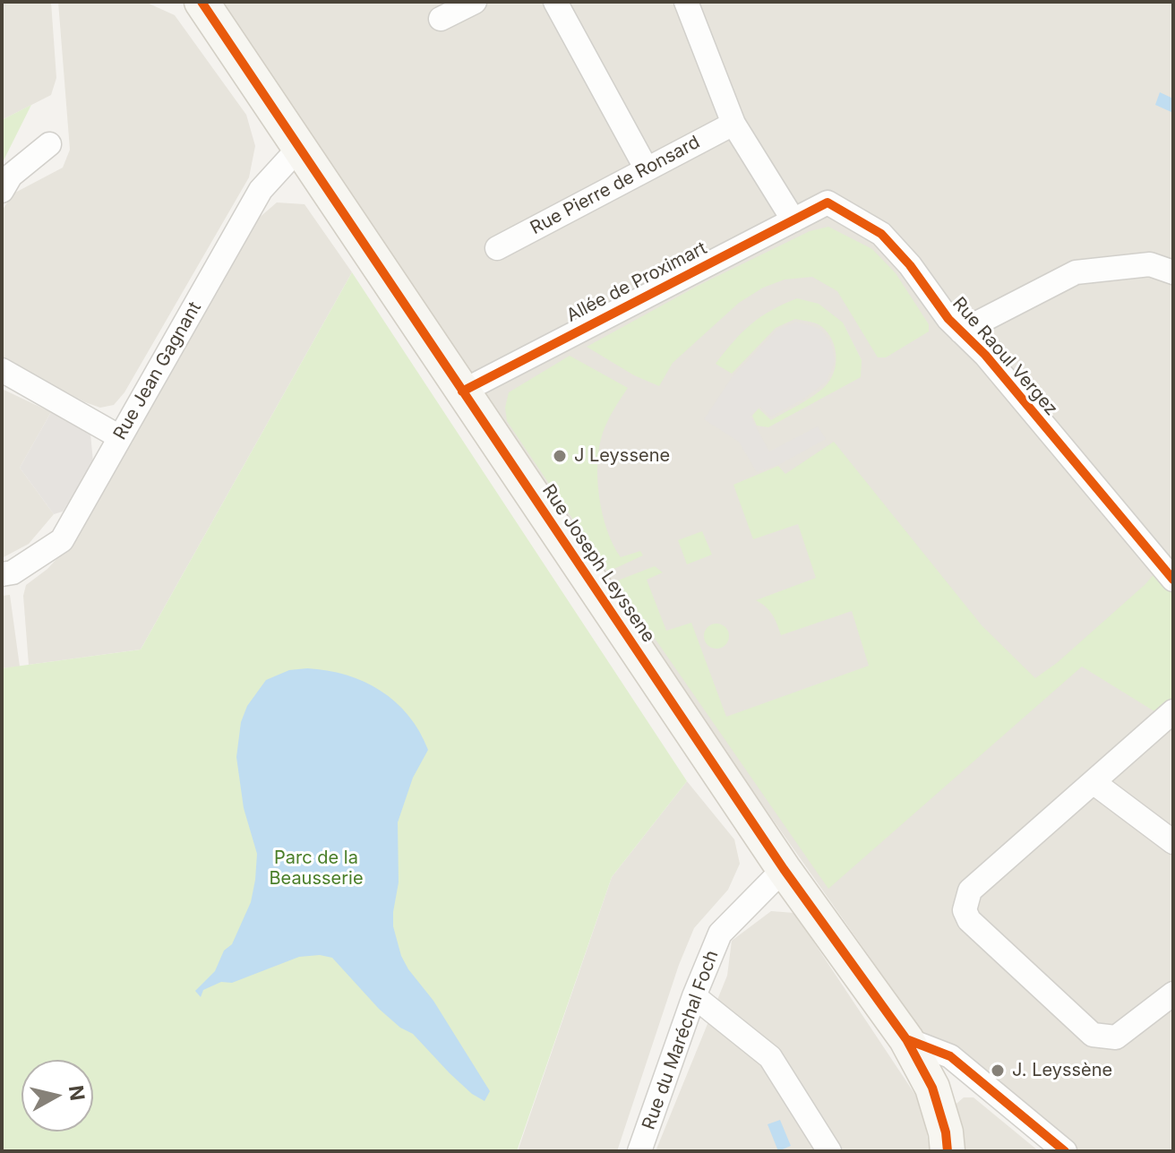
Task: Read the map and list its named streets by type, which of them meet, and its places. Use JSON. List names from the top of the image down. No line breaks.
{"streets":{"street":["Rue Pierre de Ronsard","Allée de Proximart","Rue Raoul Vergez","Rue Jean Gagnant","Rue Joseph Leyssene","Rue du Maréchal Foch"]},"crossings":[["Allée de Proximart","Rue Raoul Vergez"],["Allée de Proximart","Rue Joseph Leyssene"],["Rue Jean Gagnant","Rue Joseph Leyssene"],["Rue Joseph Leyssene","Rue du Maréchal Foch"]],"parks":["Parc de la Beausserie"],"places":["J Leyssene","J. Leyssène"],"north":"right"}
